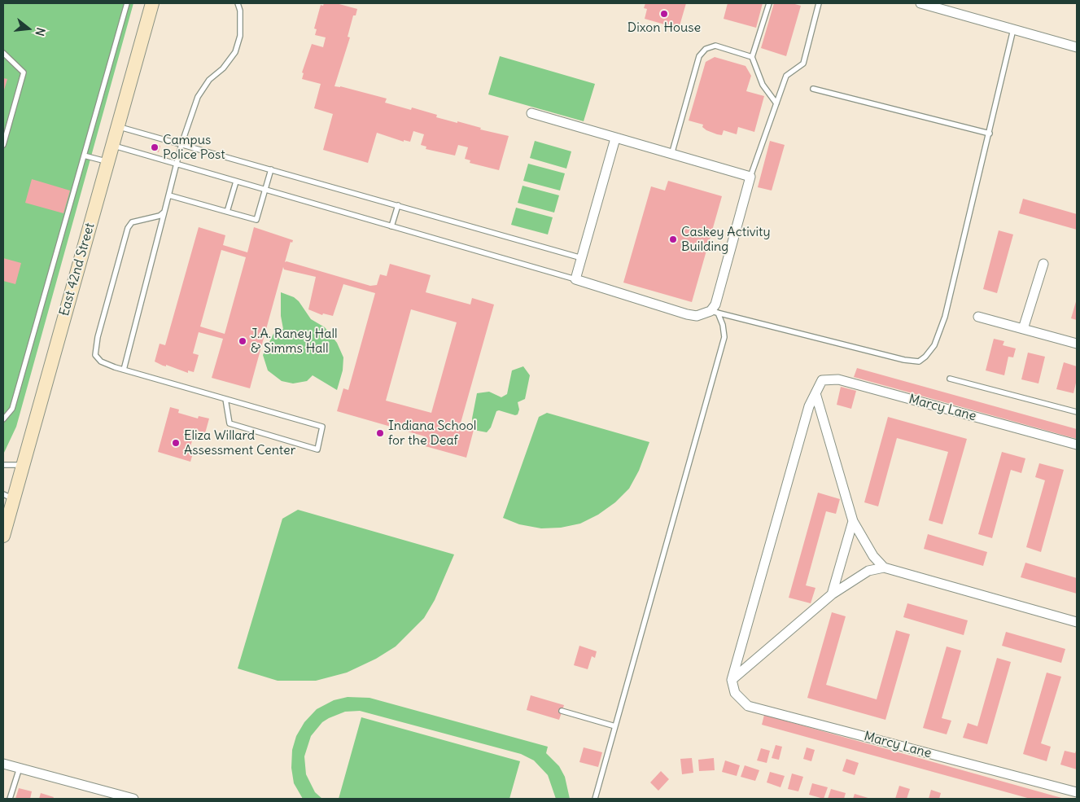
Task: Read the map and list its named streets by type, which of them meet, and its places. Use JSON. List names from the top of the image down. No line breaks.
{"streets":{"street":["East 42nd Street","Marcy Lane"]},"places":["Dixon House","Campus Police Post","Caskey Activity Building","J.A. Raney Hall & Simms Hall","Indiana School for the Deaf","Eliza Willard Assessment Center"],"north":"right"}
